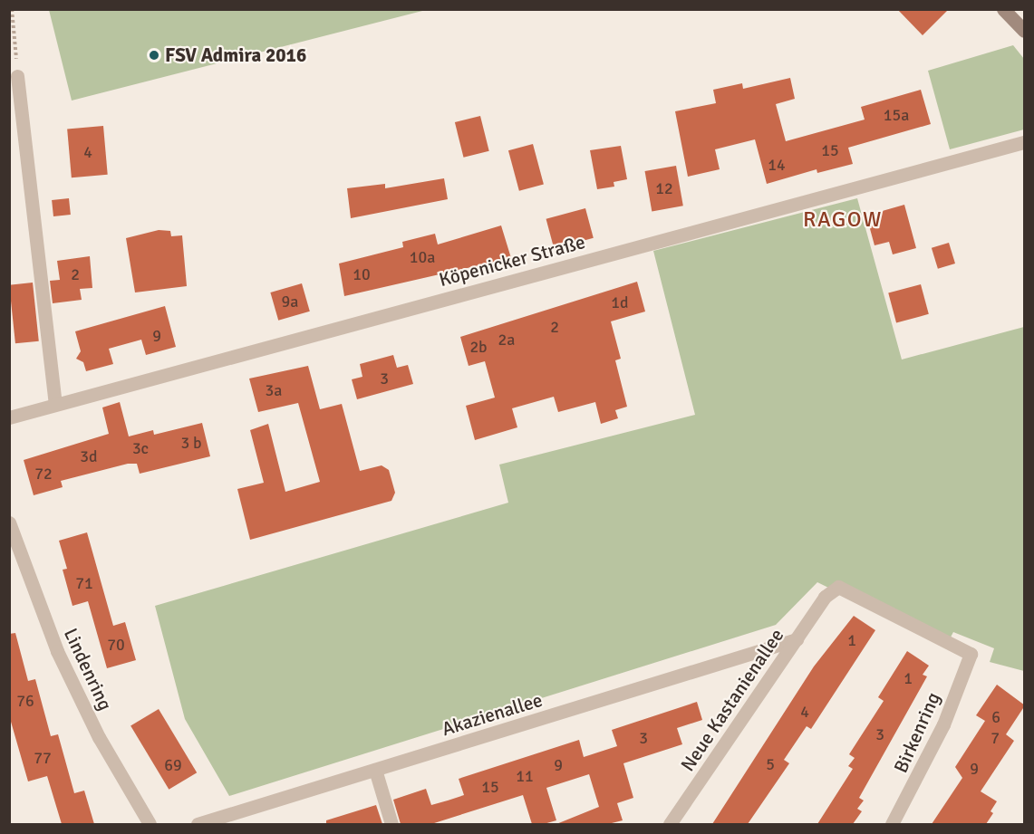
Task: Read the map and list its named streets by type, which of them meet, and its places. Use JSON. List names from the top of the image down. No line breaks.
{"streets":{"street":["Köpenicker Straße","Lindenring","Neue Kastanienallee","Akazienallee","Birkenring"]},"crossings":[["Neue Kastanienallee","Akazienallee"],["Neue Kastanienallee","Birkenring"]],"districts":["RAGOW"],"places":["FSV Admira 2016"],"house_numbers":["15a","15","4","14","12","10a","2","10","9a","1d","2","9","2a","2b","3","3a","3 b","3c","3d","72","71","1","70","1","76","4","6","3","3","7","77","5","69","9","9","11","15"]}
